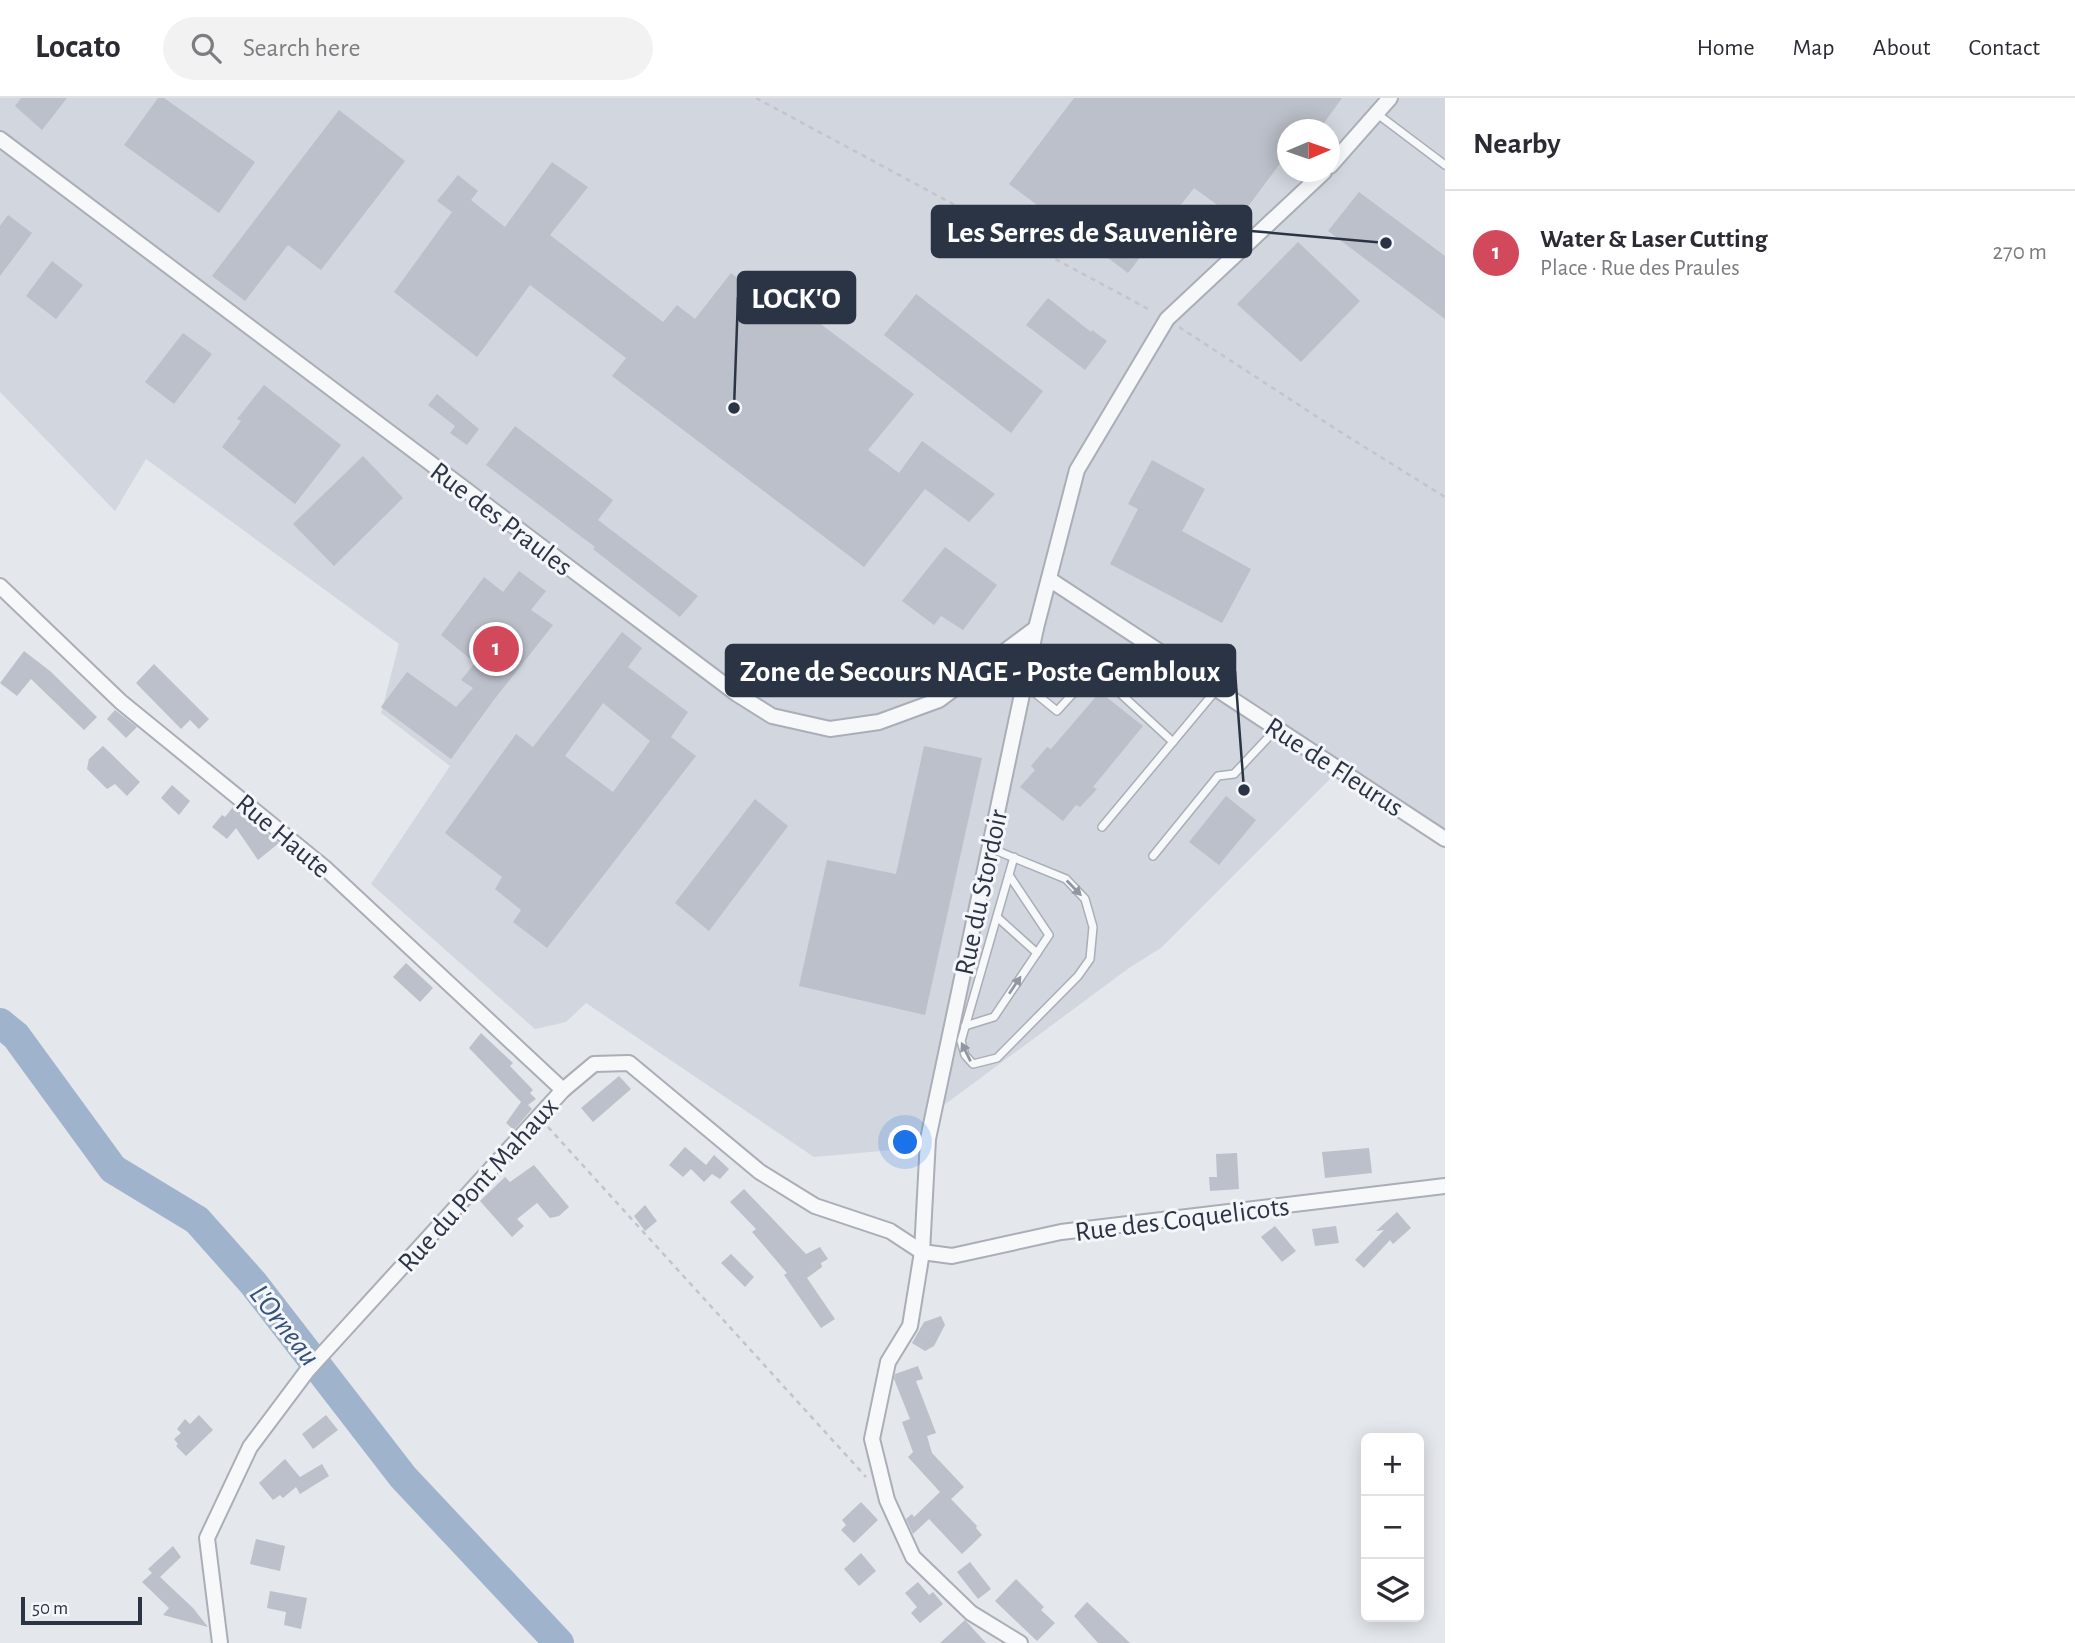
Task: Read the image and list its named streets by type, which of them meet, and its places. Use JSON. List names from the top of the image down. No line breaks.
{"streets":{"street":["Rue des Praules","Rue de Fleurus","Rue Haute","Rue du Stordoir","Rue du Pont Mahaux","Rue des Coquelicots"]},"crossings":[["Rue des Praules","Rue du Stordoir"],["Rue de Fleurus","Rue du Stordoir"],["Rue Haute","Rue du Pont Mahaux"],["Rue du Stordoir","Rue du Pont Mahaux"],["Rue du Stordoir","Rue des Coquelicots"],["Rue du Pont Mahaux","Rue des Coquelicots"]],"water":["L'Orneau"],"places":["Les Serres de Sauvenière","LOCK'O","Zone de Secours NAGE - Poste Gembloux"],"scale_bar":"50 m","north":"right","page":{"header":"Locato","search":"Search here","nav":["Home","Map","About","Contact"],"heading":"Nearby","list":[{"mark":"1","name":"Water & Laser Cutting","note":"Place · Rue des Praules","value":"270 m"}],"pins":"1","map_buttons":["+","−"],"scale":"50 m"}}
